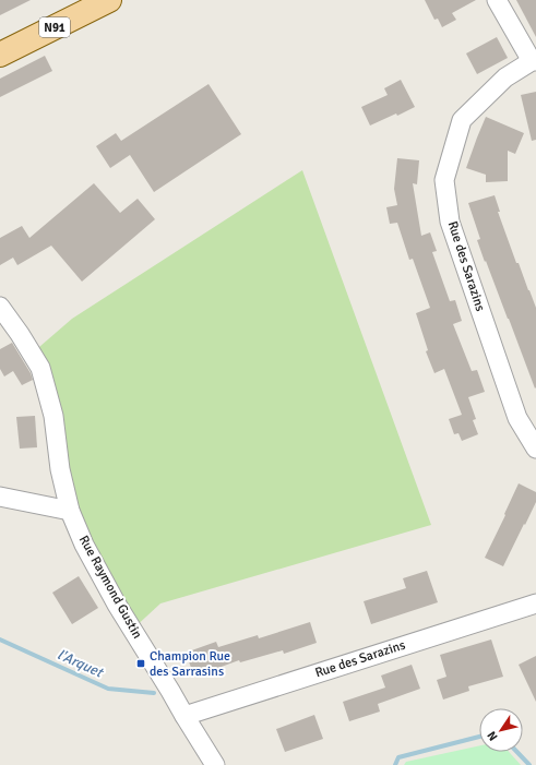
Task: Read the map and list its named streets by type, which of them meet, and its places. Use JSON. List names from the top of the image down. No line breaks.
{"streets":{"main road":["N91"],"street":["Rue des Sarazins","Rue Raymond Gustin"]},"crossings":[["Rue des Sarazins","Rue Raymond Gustin"]],"water":["l'Arquet"],"places":{"transit":["Champion Rue des Sarrasins"]},"north":"bottom left"}
